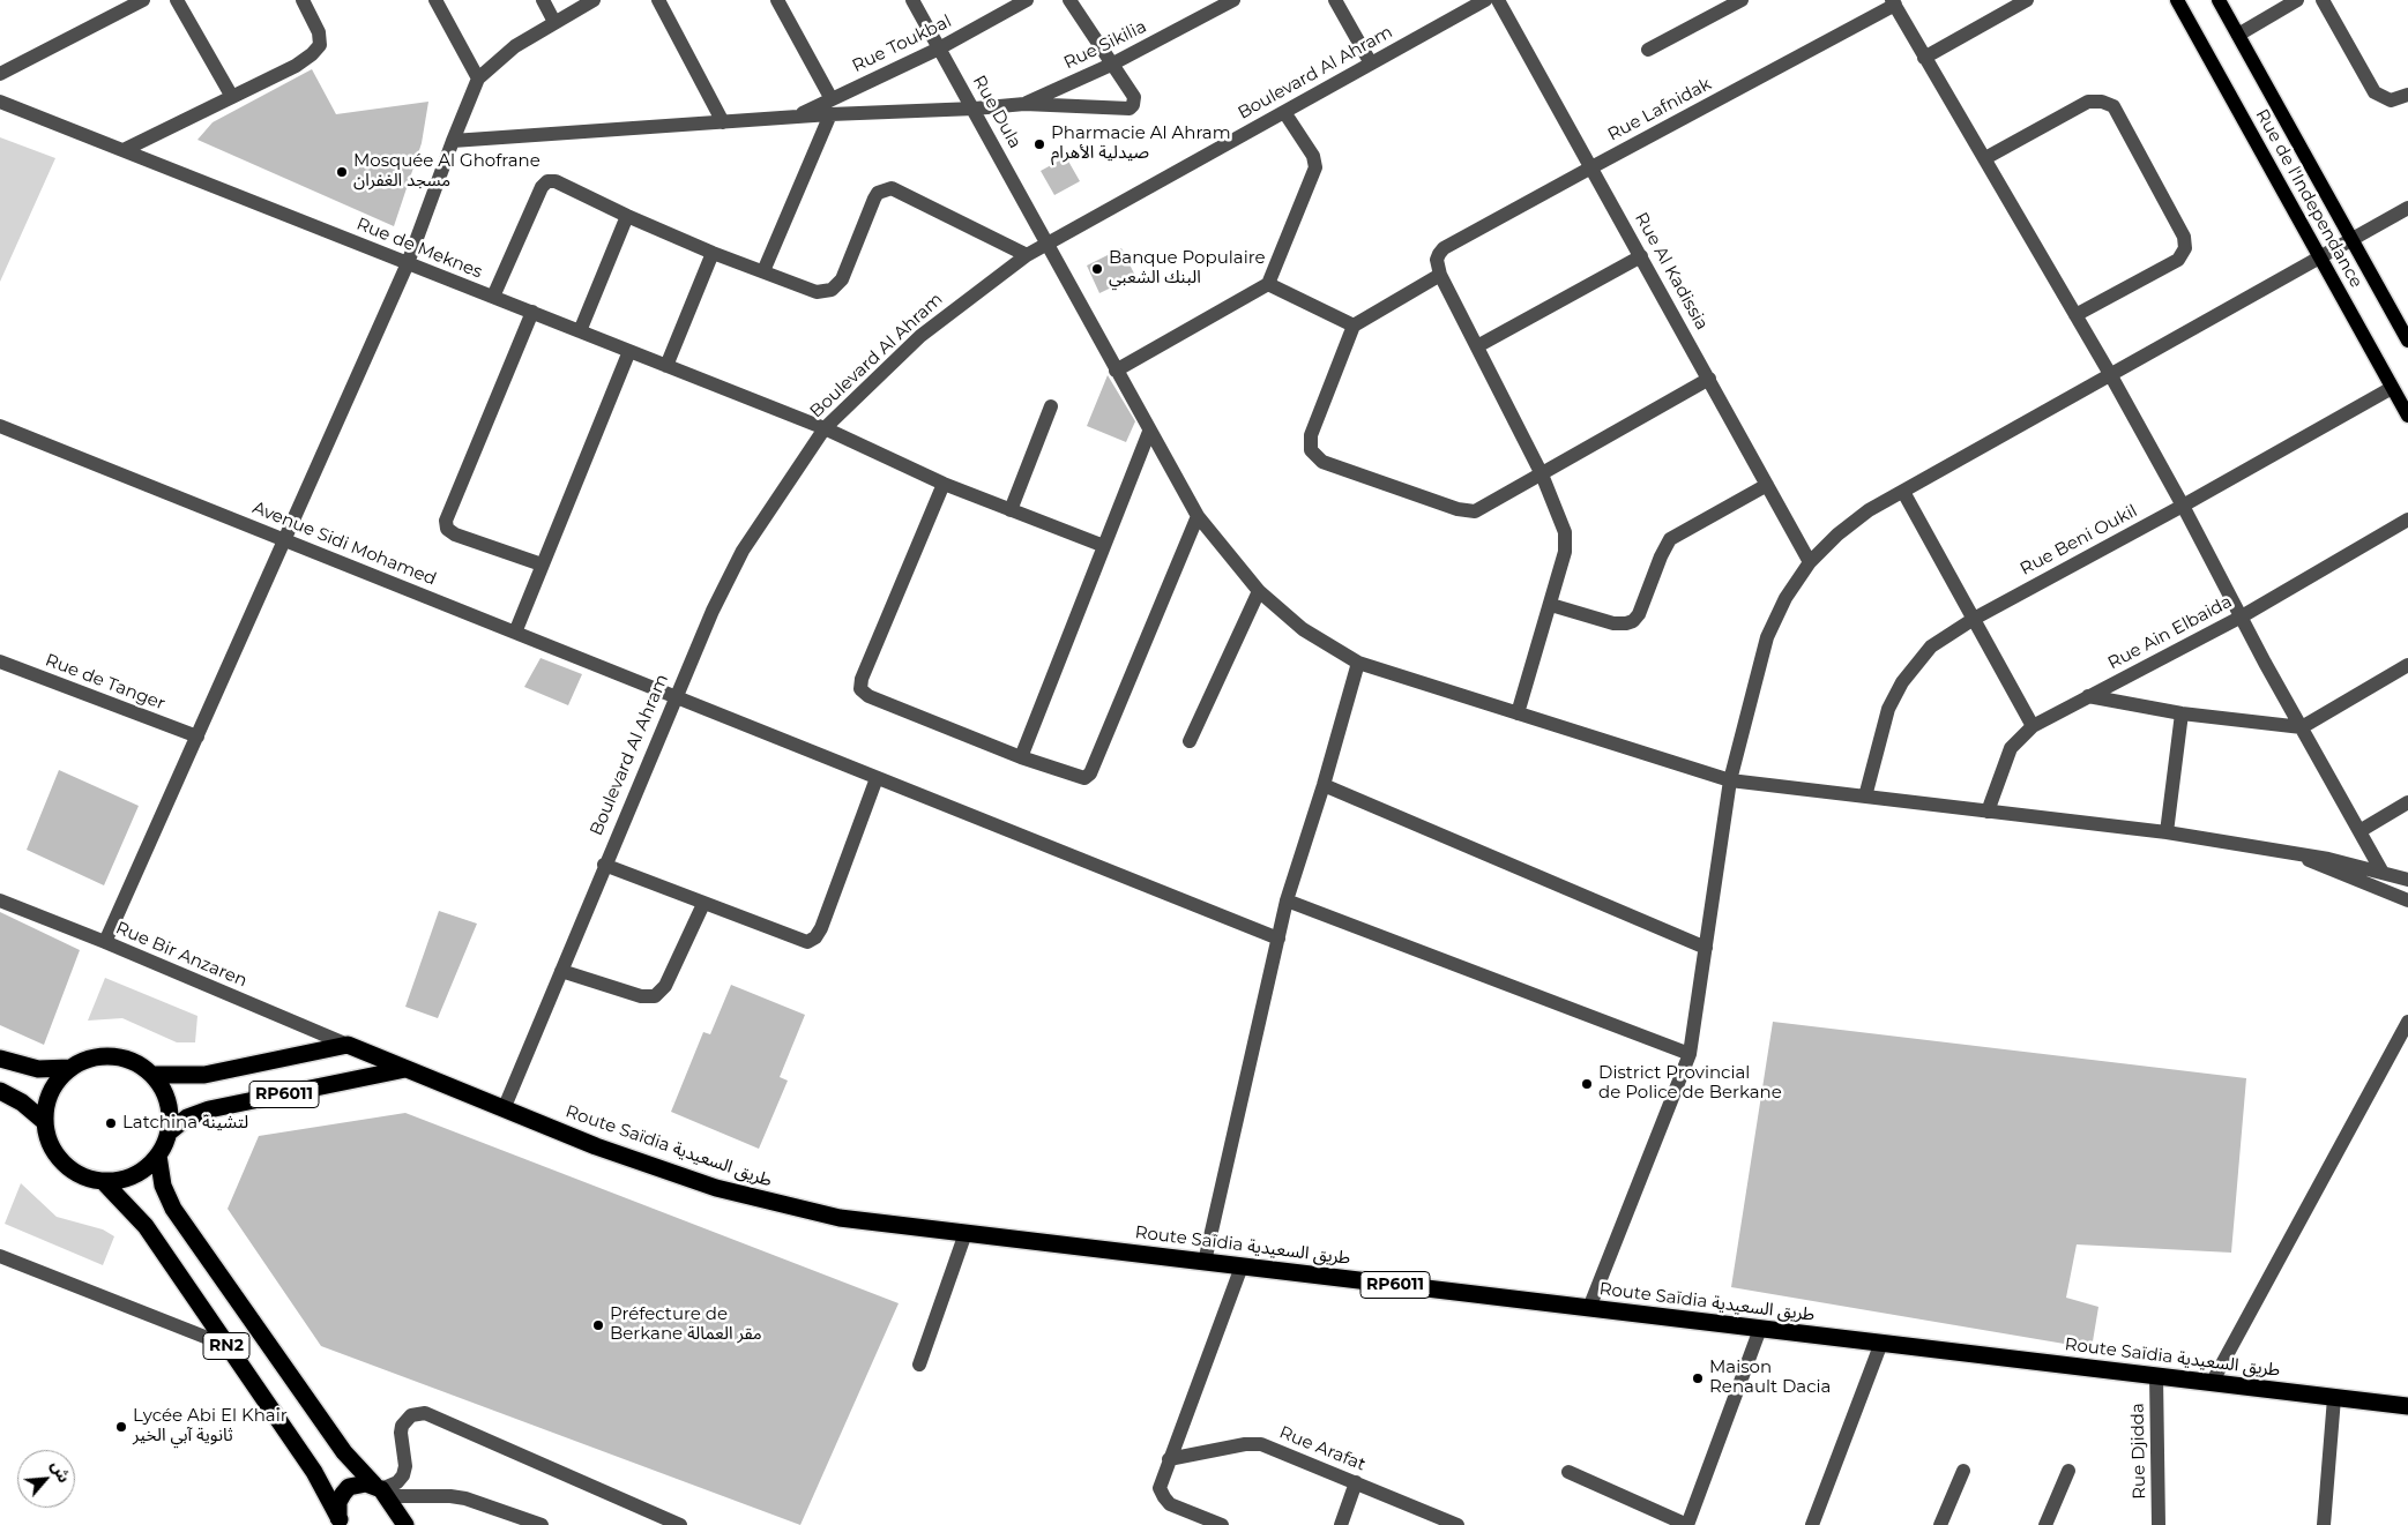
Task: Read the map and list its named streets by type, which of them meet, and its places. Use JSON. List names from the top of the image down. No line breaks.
{"streets":{"highway":["RP6011","Route Saïdia طريق السعيدية","RN2"],"main road":["Rue de l'Independance"],"street":["Rue Toukbal","Rue Sikilia","Boulevard Al Ahram","Rue Lafnidak","Rue Dula","Rue de Meknes","Rue Al Kadissia","Rue Beni Oukil","Avenue Sidi Mohamed","Rue Ain Elbaida","Rue de Tanger","Rue Bir Anzaren","Rue Arafat","Rue Djidda"]},"crossings":[["Rue Toukbal","Rue Dula"],["Boulevard Al Ahram","Rue Dula"],["Boulevard Al Ahram","Rue de Meknes"],["Boulevard Al Ahram","Avenue Sidi Mohamed"],["Boulevard Al Ahram","Route Saïdia طريق السعيدية"],["Rue Lafnidak","Rue Al Kadissia"],["Rue Dula","Rue Beni Oukil"],["Rue Dula","Rue Ain Elbaida"],["Rue de l'Independance","Rue Beni Oukil"],["Rue Bir Anzaren","RP6011"],["Rue Bir Anzaren","Route Saïdia طريق السعيدية"],["RP6011","Route Saïdia طريق السعيدية"],["RP6011","RN2"],["Route Saïdia طريق السعيدية","Rue Djidda"]],"places":["Pharmacie Al Ahram صيدلية الأهرام","Mosquée Al Ghofrane مسجد الغفران","Banque Populaire البنك الشعبي","District Provincial de Police de Berkane","Latchina لتشينة","Préfecture de Berkane مقر العمالة","Maison Renault Dacia","Lycée Abi El Khair ثانوية آبي الخير"],"north":"top right"}
